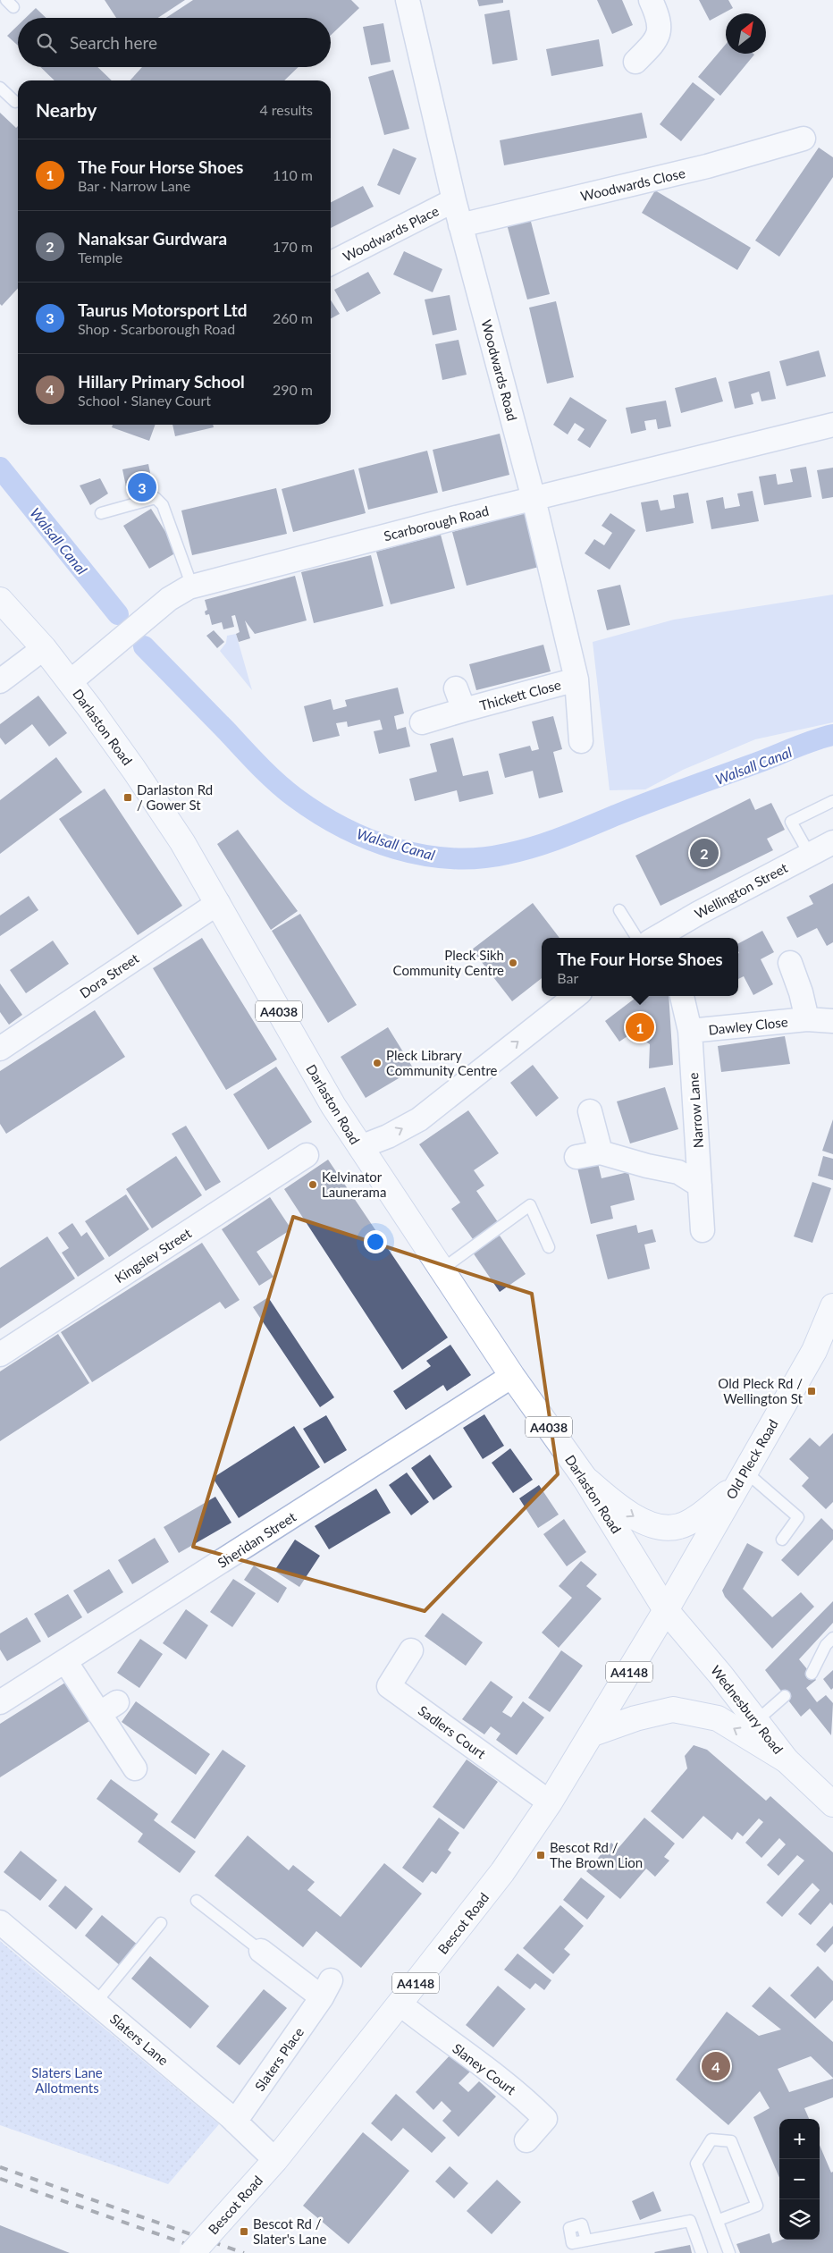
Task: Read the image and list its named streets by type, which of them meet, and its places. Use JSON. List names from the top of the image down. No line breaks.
{"streets":{"main road":["Darlaston Road","A4038","Old Pleck Road","A4148","Wednesbury Road","Bescot Road"],"street":["Woodwards Close","Woodwards Place","Woodwards Road","Scarborough Road","Thickett Close","Wellington Street","Dora Street","Dawley Close","Narrow Lane","Kingsley Street","Sheridan Street","Sadlers Court","Slaters Lane","Slaters Place","Slaney Court"]},"crossings":[["Woodwards Close","Woodwards Road"],["Woodwards Place","Woodwards Road"],["Woodwards Road","Scarborough Road"],["Woodwards Road","Thickett Close"],["Scarborough Road","Darlaston Road"],["Darlaston Road","Dora Street"],["Darlaston Road","Old Pleck Road"],["Darlaston Road","Sheridan Street"],["Darlaston Road","Wednesbury Road"],["Darlaston Road","Bescot Road"],["Dawley Close","Narrow Lane"],["Old Pleck Road","Wednesbury Road"],["Old Pleck Road","Bescot Road"],["Wednesbury Road","Bescot Road"],["Sadlers Court","Bescot Road"],["Bescot Road","Slaters Lane"],["Bescot Road","Slaney Court"],["Slaters Lane","Slaters Place"]],"water":["Walsall Canal"],"parks":["Slaters Lane Allotments"],"places":{"transit":["Darlaston Rd / Gower St","Old Pleck Rd / Wellington St","Bescot Rd / The Brown Lion","Bescot Rd / Slater's Lane"],"other":["Pleck Sikh Community Centre","Pleck Library Community Centre","Kelvinator Launerama"]},"north":"top right","page":{"search":"Search here","heading":["Nearby","4 results"],"list":[{"mark":"1","name":"The Four Horse Shoes","note":"Bar · Narrow Lane","value":"110 m"},{"mark":"2","name":"Nanaksar Gurdwara","note":"Temple","value":"170 m"},{"mark":"3","name":"Taurus Motorsport Ltd","note":"Shop · Scarborough Road","value":"260 m"},{"mark":"4","name":"Hillary Primary School","note":"School · Slaney Court","value":"290 m"}],"pins":["3","2","1","4"],"popup":["The Four Horse Shoes","Bar"],"map_buttons":["+","−"]}}
